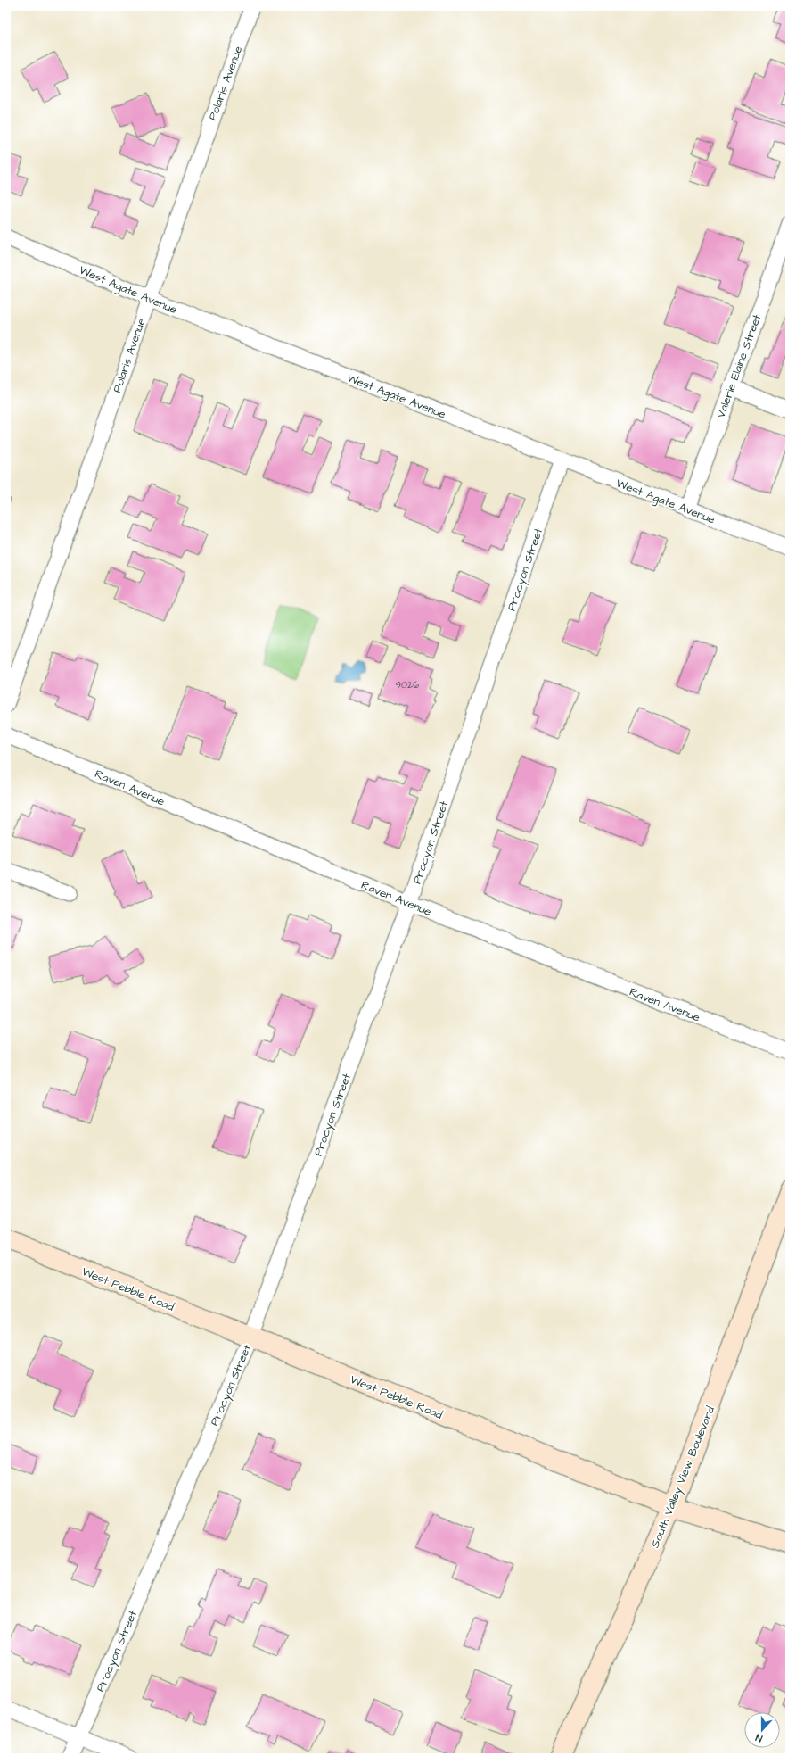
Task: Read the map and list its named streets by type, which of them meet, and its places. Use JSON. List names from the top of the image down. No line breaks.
{"streets":{"street":["Polaris Avenue","West Agate Avenue","Valerie Elaine Street","Procyon Street","Raven Avenue","West Pebble Road","South Valley View Boulevard"]},"crossings":[["Polaris Avenue","West Agate Avenue"],["West Agate Avenue","Valerie Elaine Street"],["West Agate Avenue","Procyon Street"],["Procyon Street","Raven Avenue"],["Procyon Street","West Pebble Road"],["West Pebble Road","South Valley View Boulevard"]],"house_numbers":["9026"],"north":"bottom"}
